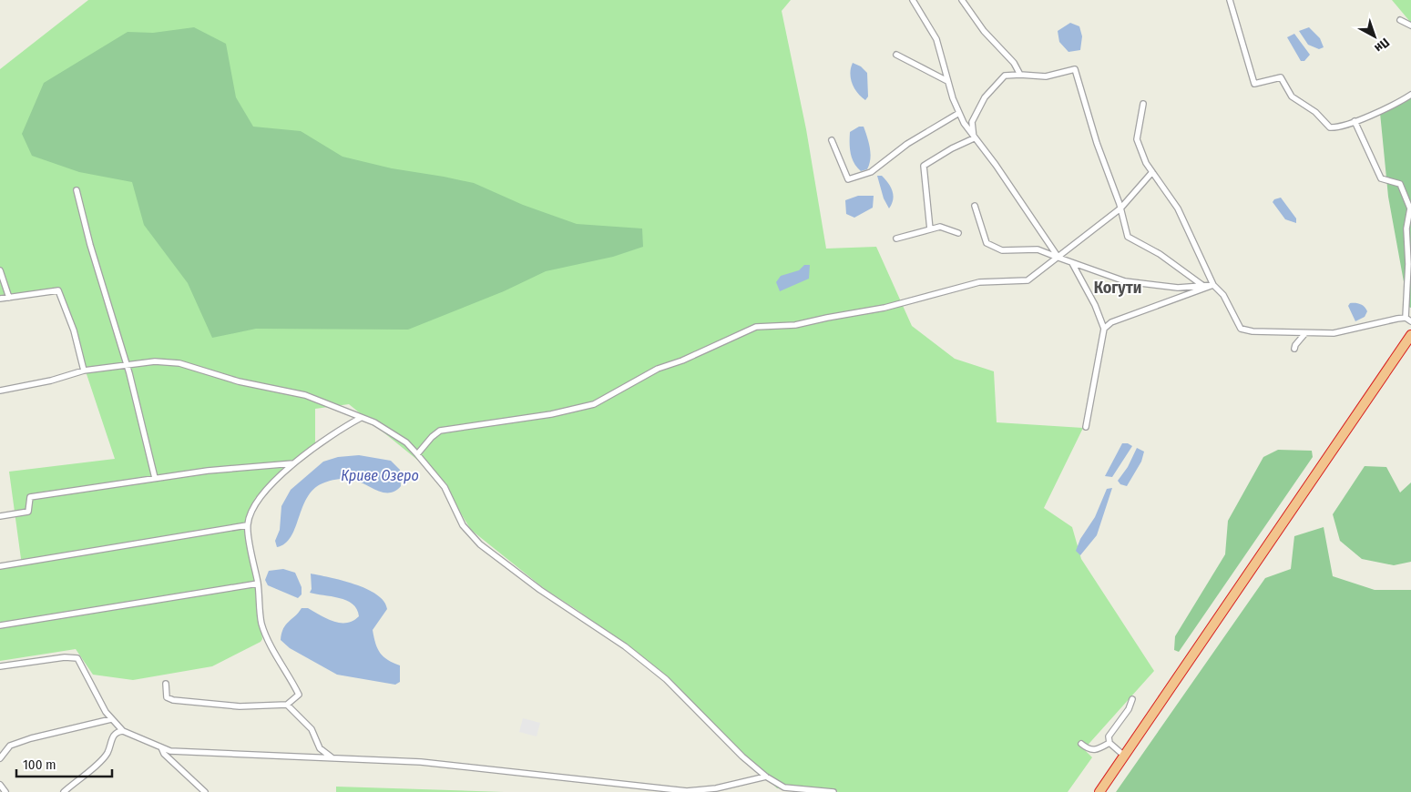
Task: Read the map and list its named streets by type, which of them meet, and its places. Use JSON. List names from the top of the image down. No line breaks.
{"districts":["Когути"],"water":["Криве Озеро"],"scale_bar":"100 m","north":"bottom right"}
